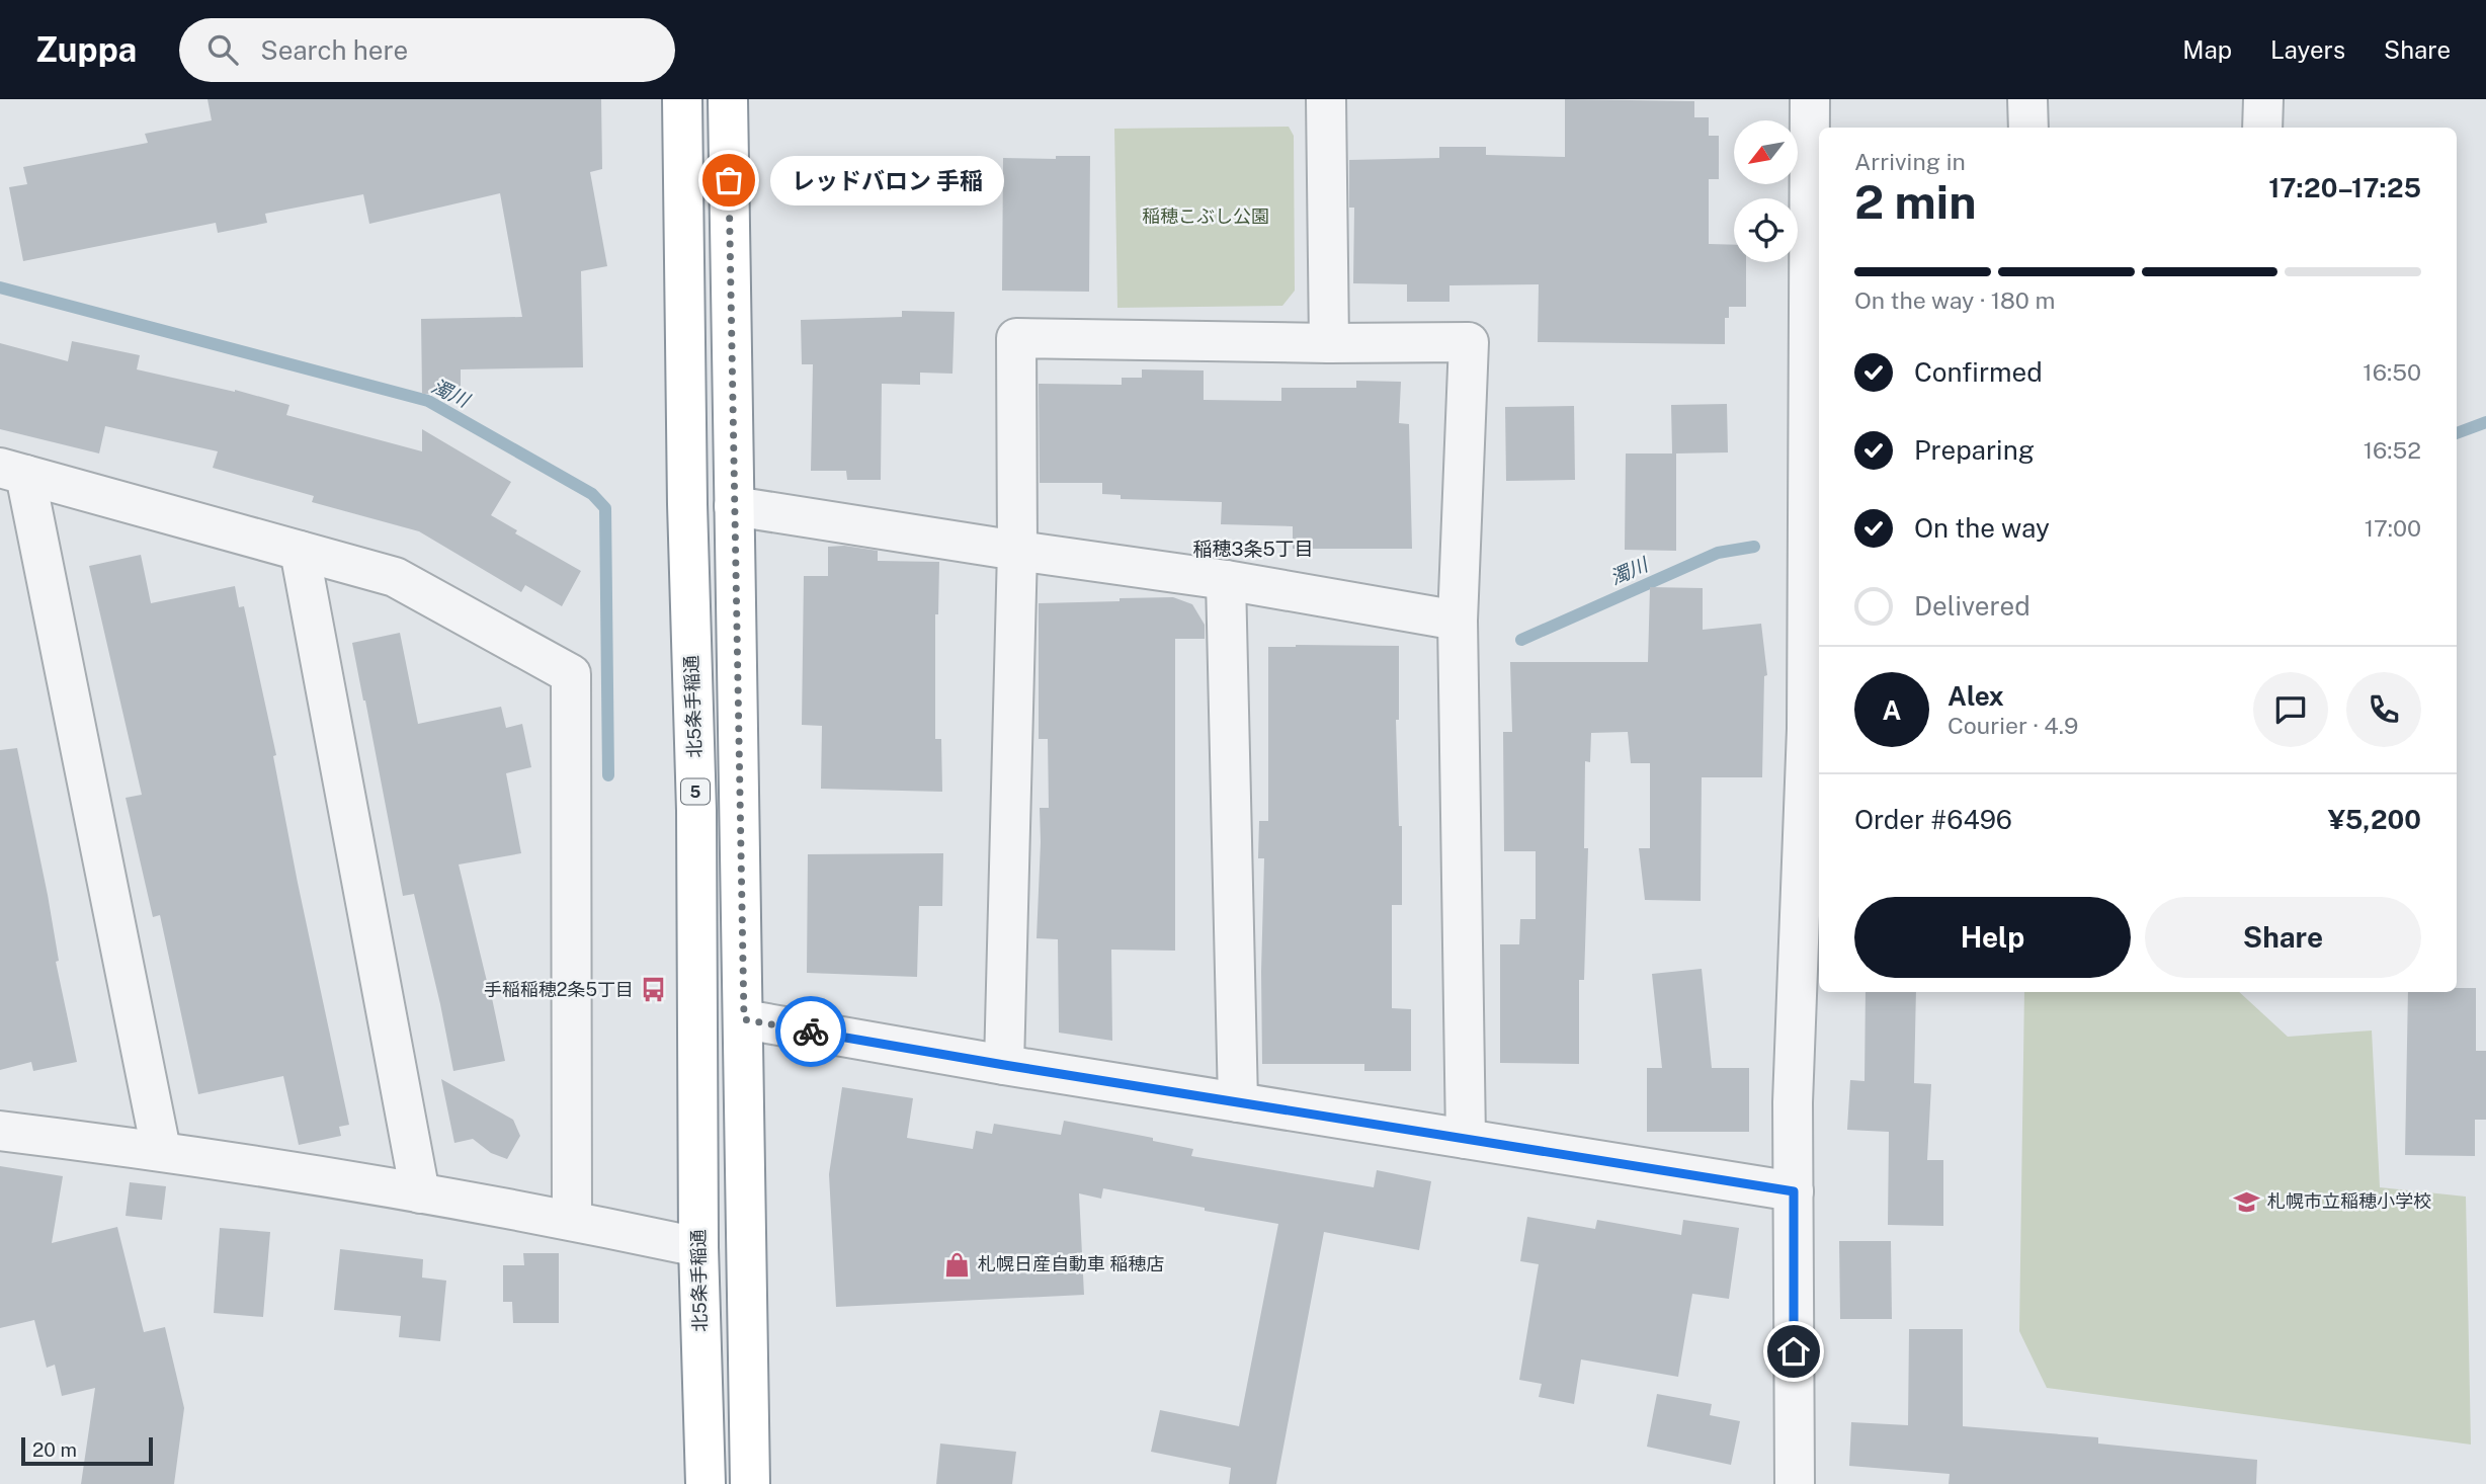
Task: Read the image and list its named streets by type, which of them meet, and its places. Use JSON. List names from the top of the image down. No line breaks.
{"streets":{"highway":["北5条手稲通","5"]},"districts":["稲穂3条5丁目"],"water":["濁川"],"parks":["稲穂こぶし公園"],"places":{"other":["レッドバロン 手稲"],"bus stop":["手稲稲穂2条5丁目"],"school or university":["札幌市立稲穂小学校"],"shop":["札幌日産自動車 稲穂店"]},"scale_bar":"20 m","north":"bottom left","page":{"header":"Zuppa","search":"Search here","nav":["Map","Layers","Share"],"heading":["2 min","Arriving in","17:20–17:25"],"panel":["Alex","Courier · 4.9","Order #6496","¥5,200"],"bubble":"レッドバロン 手稲","bar":"On the way · 180 m","list":[["Confirmed","16:50"],["Preparing","16:52"],["On the way","17:00"],"Delivered"],"round":"A","buttons":["Help","Share"],"scale":"20 m"}}
